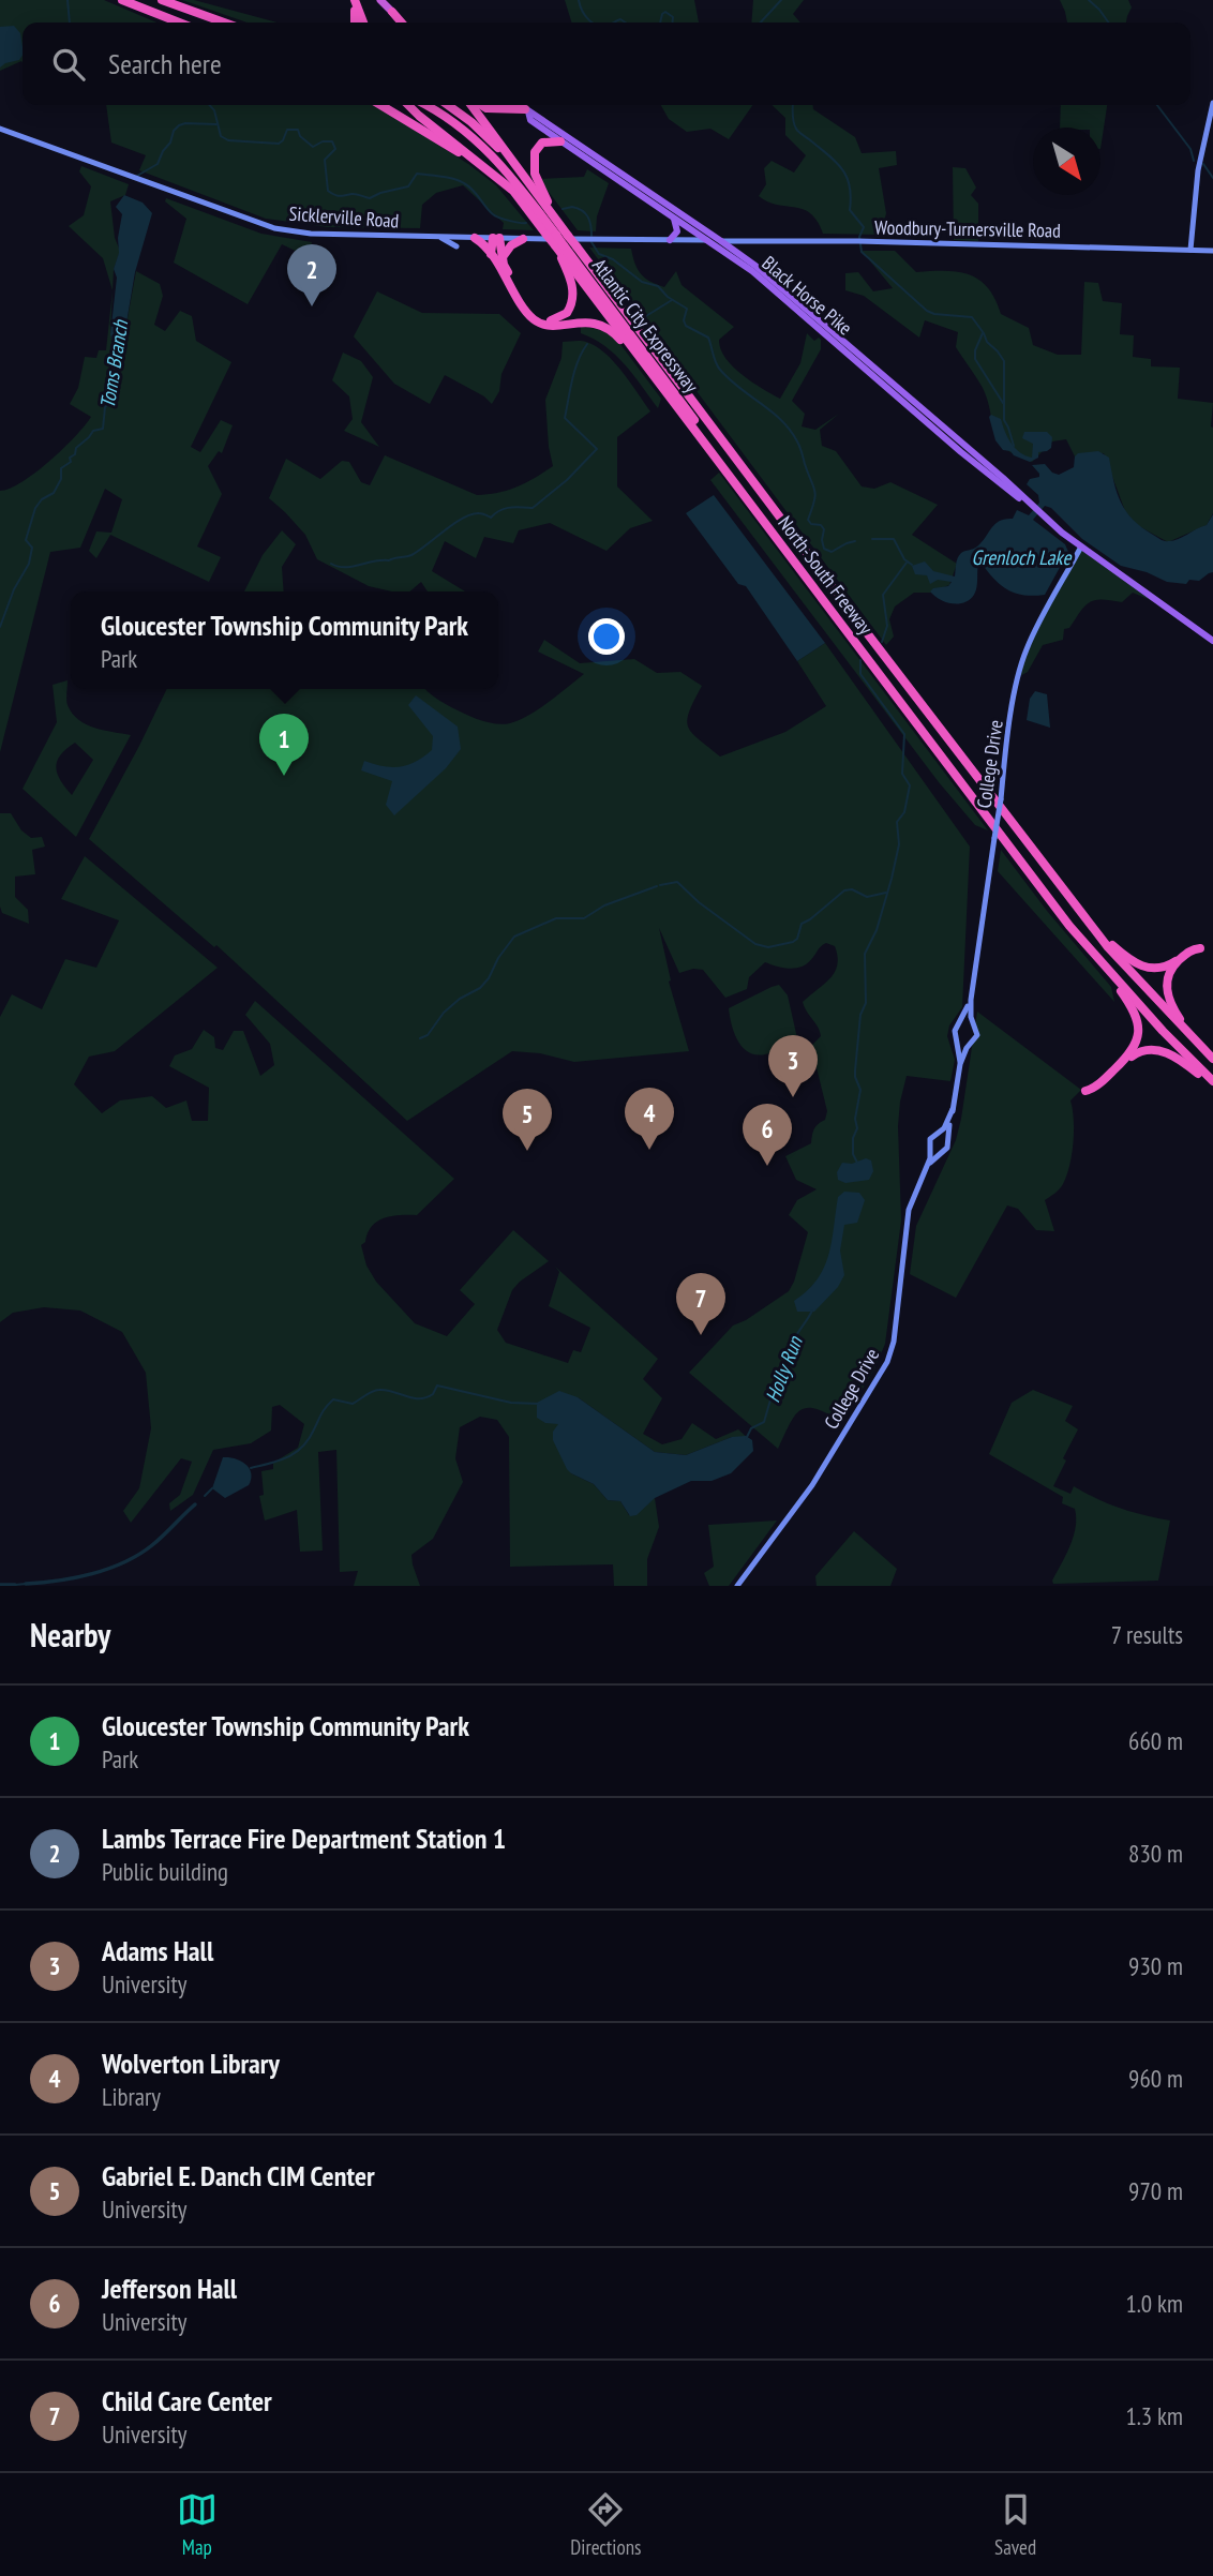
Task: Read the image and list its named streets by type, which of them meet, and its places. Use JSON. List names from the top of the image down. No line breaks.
{"streets":{"highway":["Atlantic City Expressway","North-South Freeway"],"main road":["Sicklerville Road","Woodbury-Turnersville Road","Black Horse Pike","College Drive"]},"crossings":[["Sicklerville Road","Woodbury-Turnersville Road"],["Sicklerville Road","Black Horse Pike"],["Woodbury-Turnersville Road","Black Horse Pike"],["Black Horse Pike","College Drive"],["Atlantic City Expressway","North-South Freeway"]],"water":["Toms Branch","Grenloch Lake","Holly Run"],"north":"bottom right","page":{"search":"Search here","pins":["2","1","3","4","5","6","7"],"popup":["Gloucester Township Community Park","Park"],"heading":["Nearby","7 results"],"list":[{"mark":"1","name":"Gloucester Township Community Park","note":"Park","value":"660 m"},{"mark":"2","name":"Lambs Terrace Fire Department Station 1","note":"Public building","value":"830 m"},{"mark":"3","name":"Adams Hall","note":"University","value":"930 m"},{"mark":"4","name":"Wolverton Library","note":"Library","value":"960 m"},{"mark":"5","name":"Gabriel E. Danch CIM Center","note":"University","value":"970 m"},{"mark":"6","name":"Jefferson Hall","note":"University","value":"1.0 km"},{"mark":"7","name":"Child Care Center","note":"University","value":"1.3 km"}],"nav":["Map","Directions","Saved"]}}
